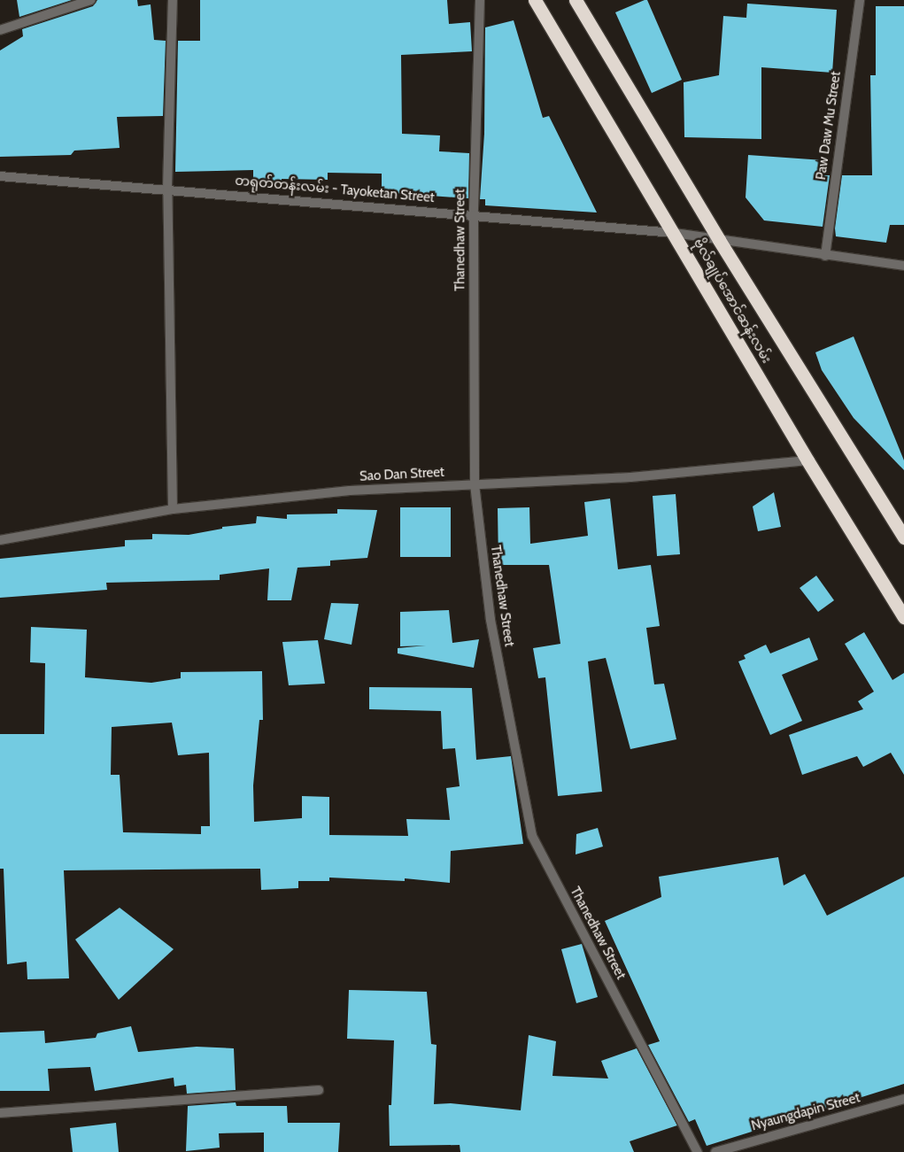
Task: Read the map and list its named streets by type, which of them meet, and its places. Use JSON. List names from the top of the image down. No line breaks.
{"streets":{"highway":["ဗိုလ်ချုပ်အောင်ဆန်းလမ်း"],"street":["Paw Daw Mu Street","တရုတ်တန်းလမ်း - Tayoketan Street","Thanedhaw Street","Sao Dan Street","Nyaungdapin Street"]},"crossings":[["Paw Daw Mu Street","တရုတ်တန်းလမ်း - Tayoketan Street"],["တရုတ်တန်းလမ်း - Tayoketan Street","Thanedhaw Street"],["တရုတ်တန်းလမ်း - Tayoketan Street","ဗိုလ်ချုပ်အောင်ဆန်းလမ်း"],["Thanedhaw Street","Sao Dan Street"],["ဗိုလ်ချုပ်အောင်ဆန်းလမ်း","Sao Dan Street"]]}
